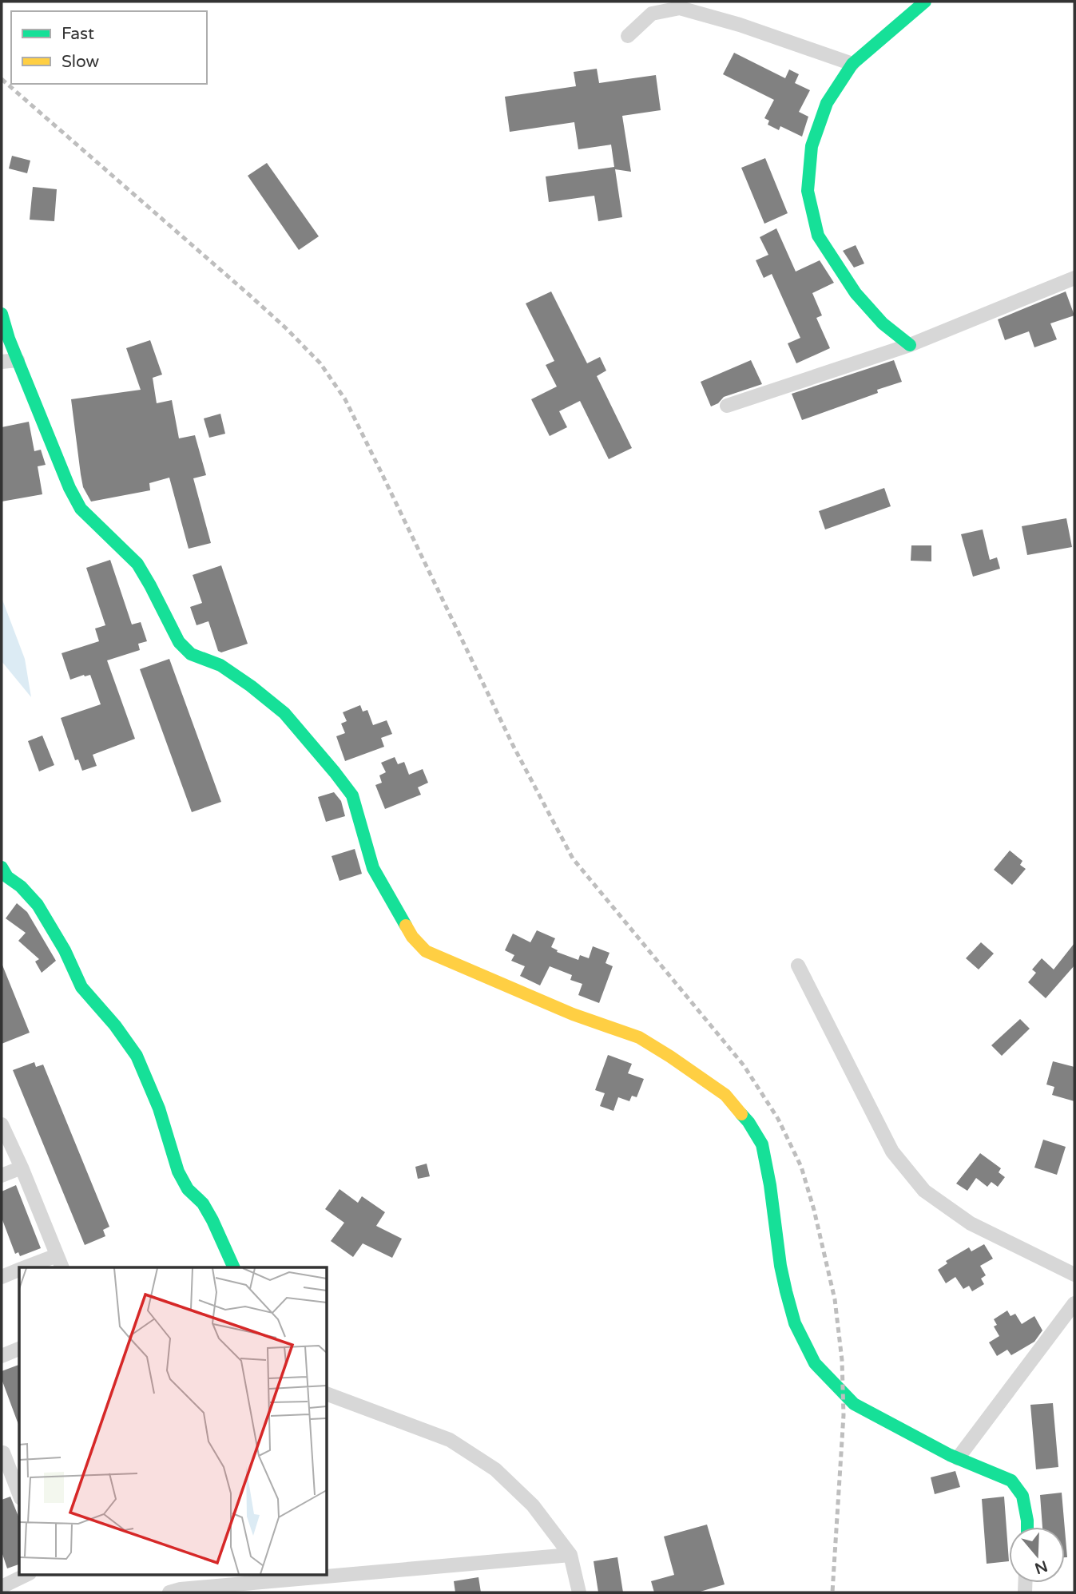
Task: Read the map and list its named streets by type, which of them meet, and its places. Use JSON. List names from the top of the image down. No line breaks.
{"legend":["Fast","Slow"],"north":"bottom"}
